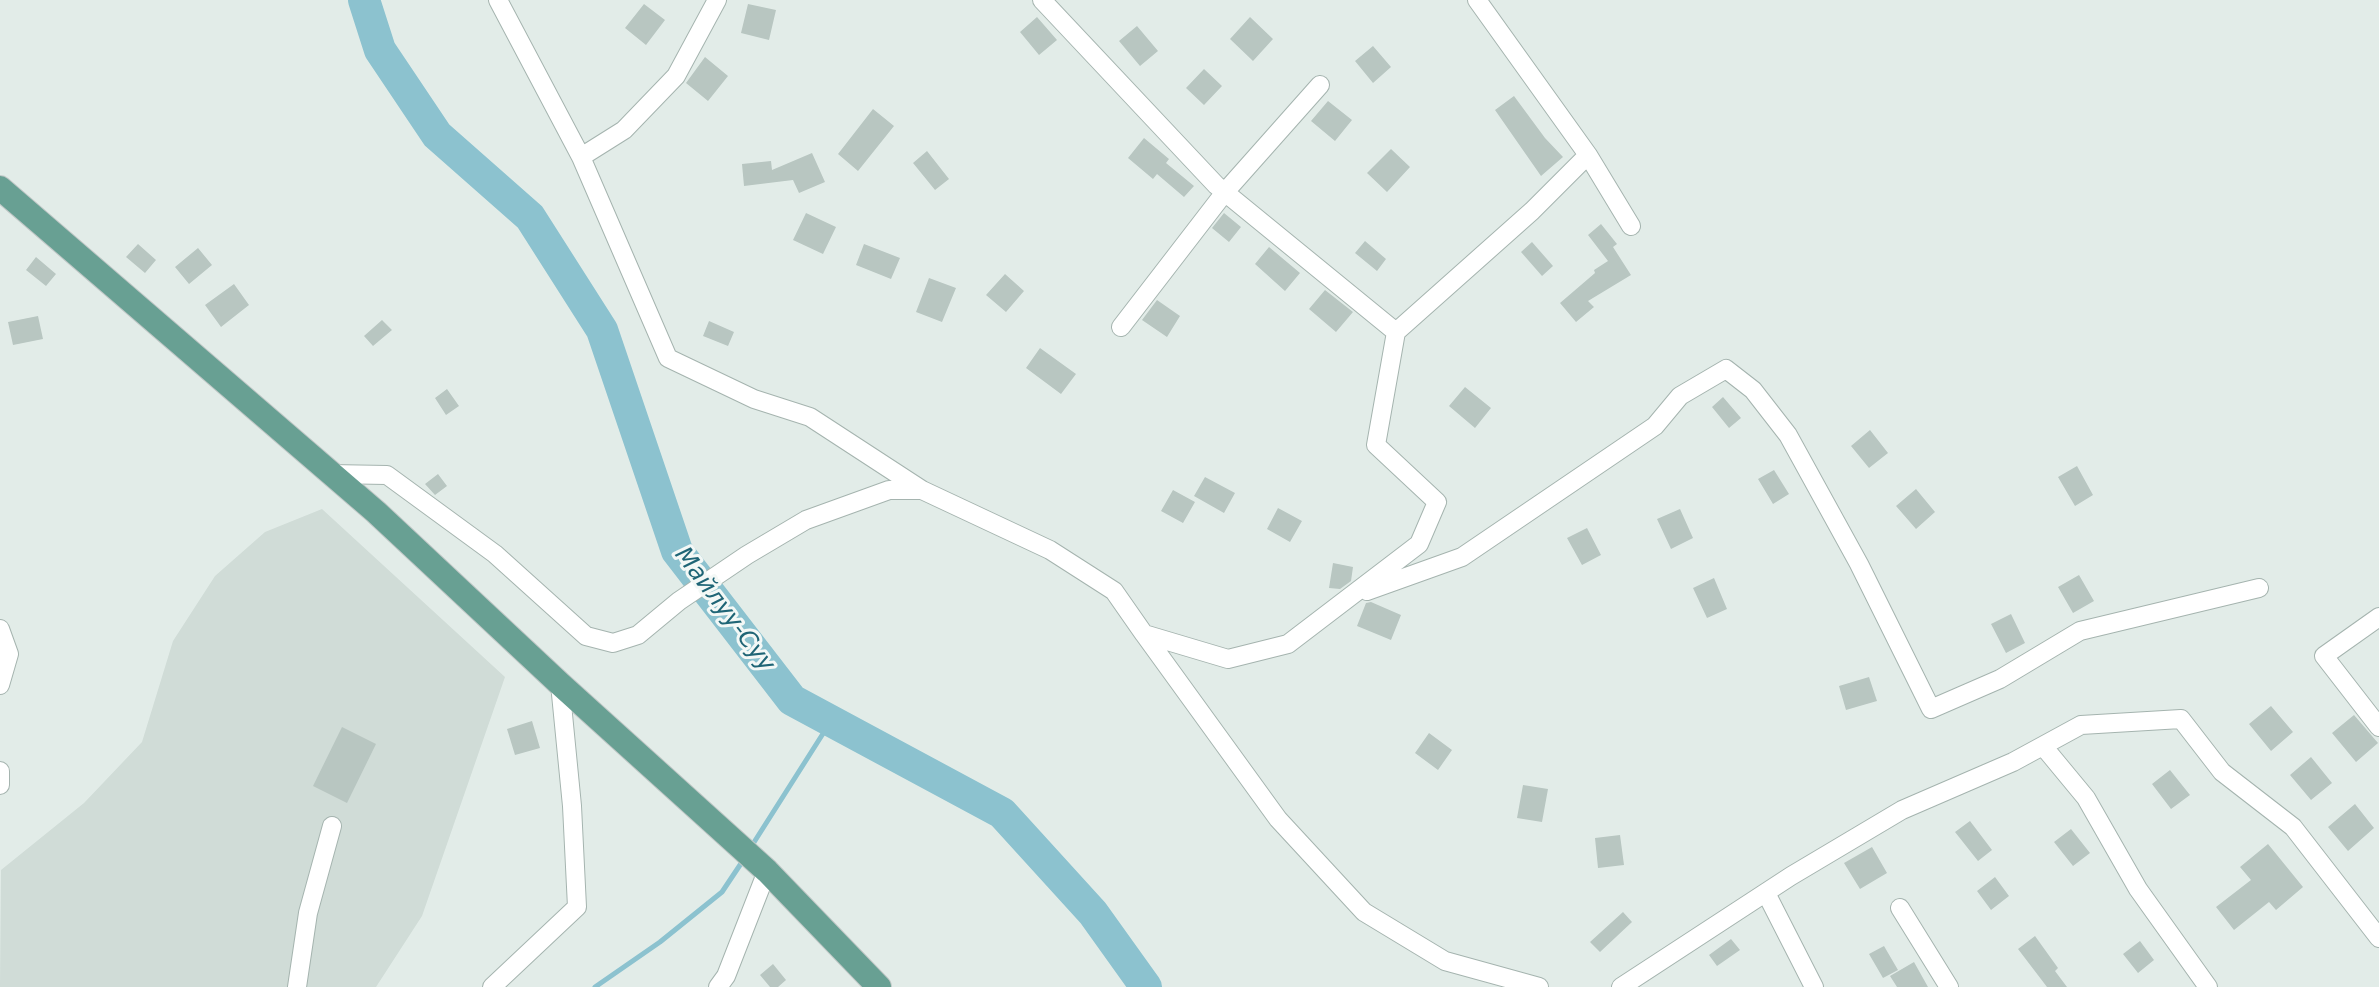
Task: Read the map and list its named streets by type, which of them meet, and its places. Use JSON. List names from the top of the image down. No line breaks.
{"water":["Майлуу-Суу"]}
